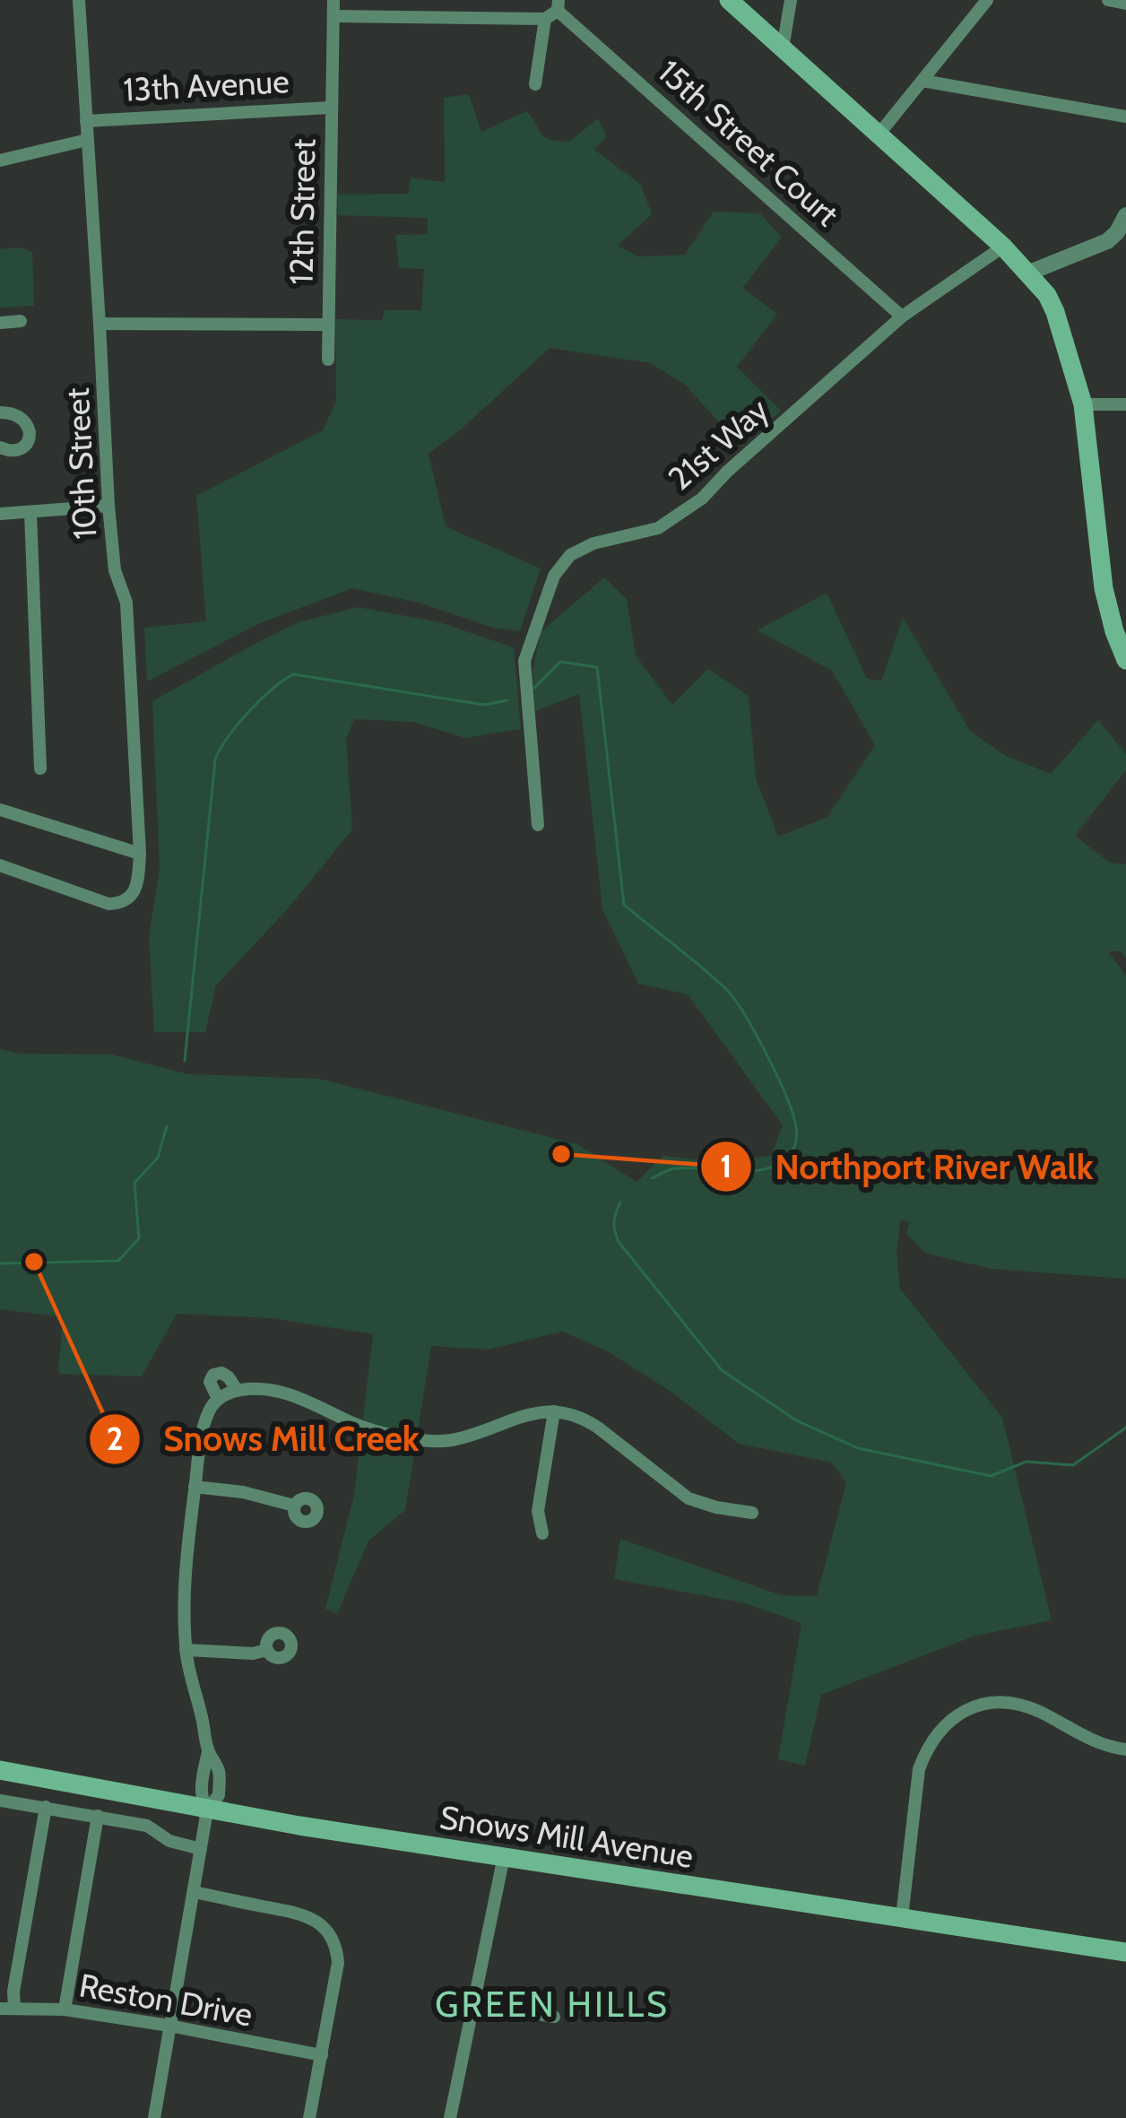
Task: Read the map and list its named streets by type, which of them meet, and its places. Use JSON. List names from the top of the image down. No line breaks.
{"streets":{"main road":["Snows Mill Avenue"],"street":["13th Avenue","15th Street Court","12th Street","21st Way","10th Street","Reston Drive"]},"crossings":[["13th Avenue","12th Street"],["13th Avenue","10th Street"],["15th Street Court","21st Way"]],"districts":["GREEN HILLS"],"places":["Northport River Walk","Snows Mill Creek"]}
